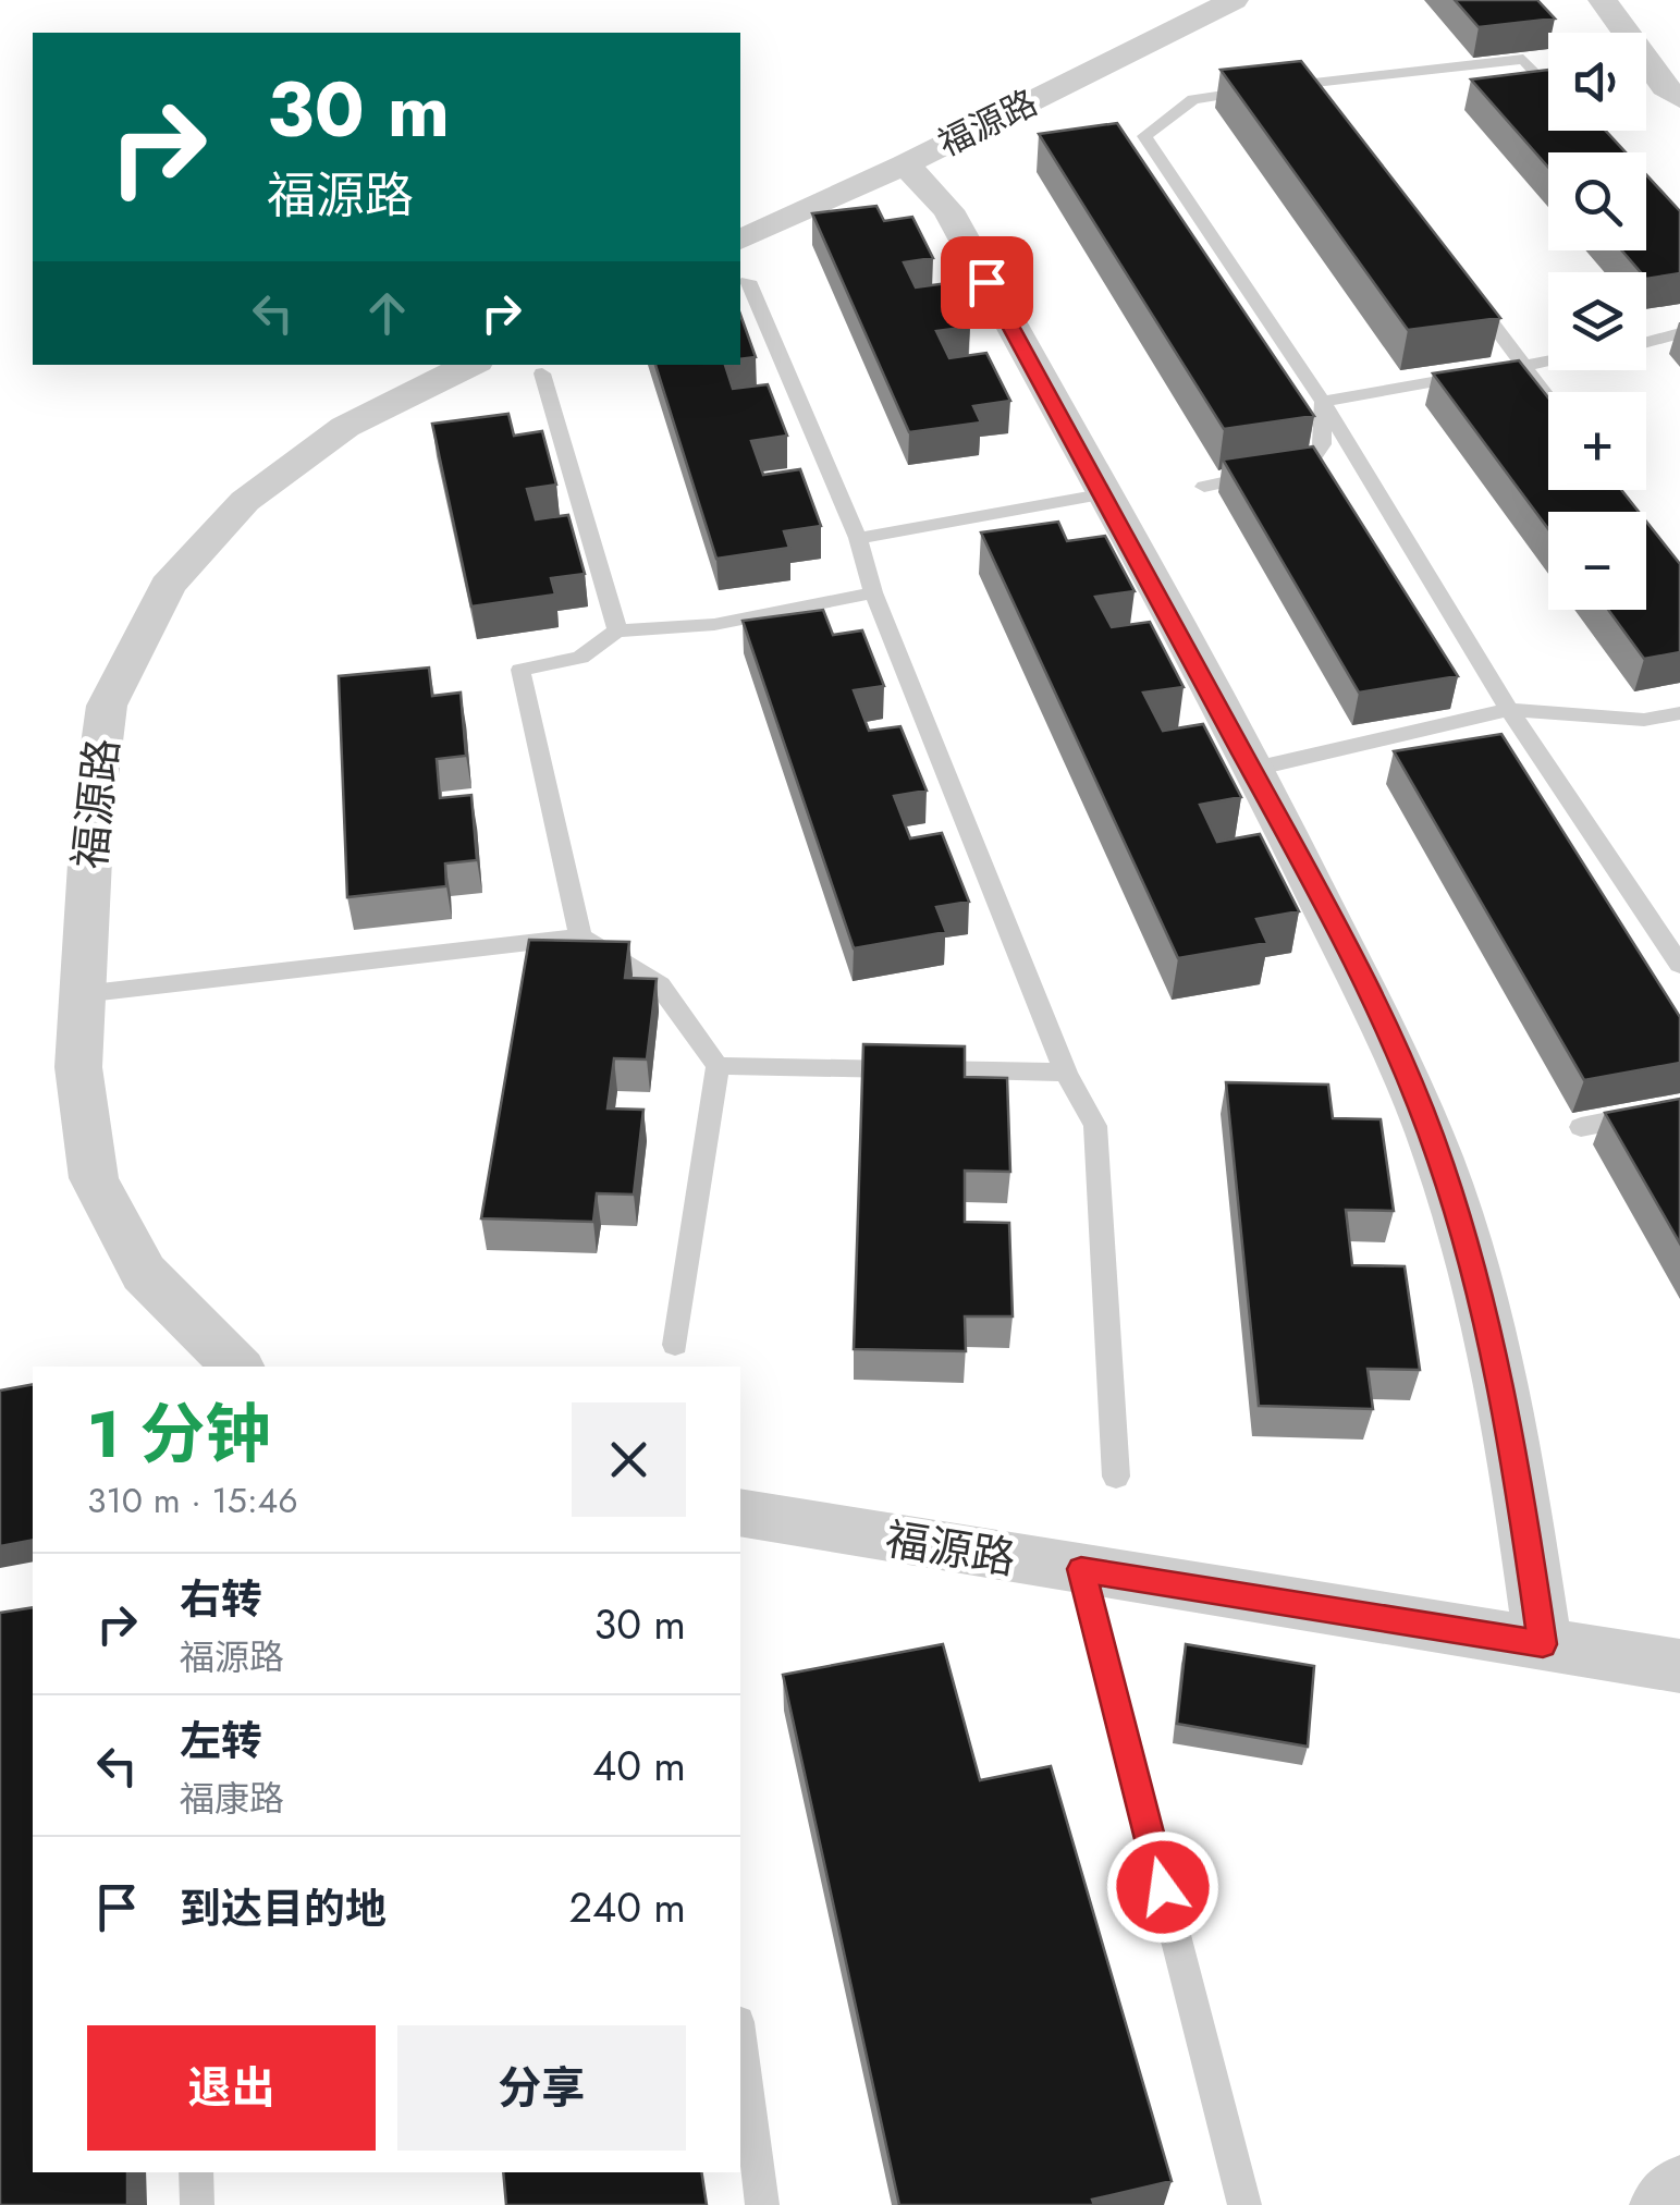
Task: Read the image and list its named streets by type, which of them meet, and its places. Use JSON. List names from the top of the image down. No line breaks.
{"streets":{"street":["福源路"]},"page":{"map_buttons":["+","−"],"turn":["30 m","福源路"],"heading":["1 分钟","310 m · 15:46"],"list":[{"name":"右转","note":"福源路","value":"30 m"},{"name":"左转","note":"福康路","value":"40 m"},{"name":"到达目的地","value":"240 m"}],"buttons":["退出","分享"]}}
